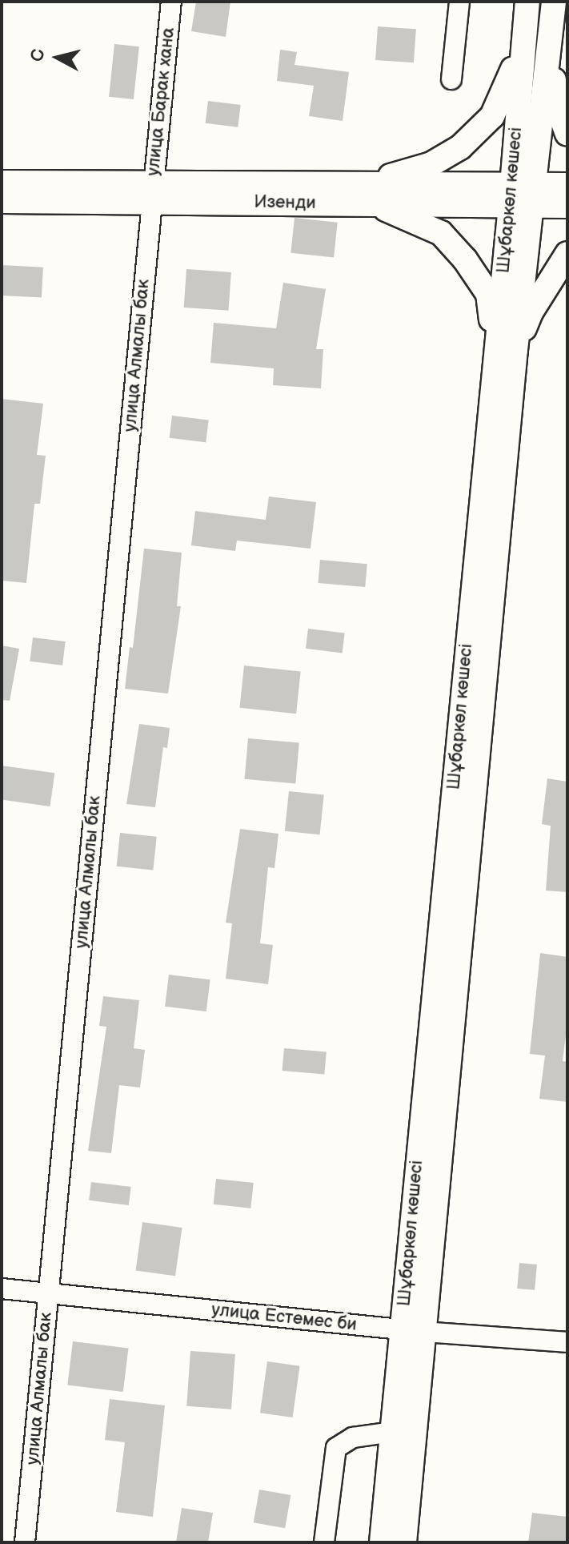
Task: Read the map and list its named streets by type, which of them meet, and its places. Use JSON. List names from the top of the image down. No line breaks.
{"streets":{"street":["улица Барак хана","Шұбаркөл көшесі","Изенди","улица Алмалы бак","улица Естемес би"]},"crossings":[["улица Барак хана","Изенди"],["улица Барак хана","улица Алмалы бак"],["Шұбаркөл көшесі","Изенди"],["Шұбаркөл көшесі","улица Естемес би"],["Изенди","улица Алмалы бак"],["улица Алмалы бак","улица Естемес би"]],"north":"left"}
